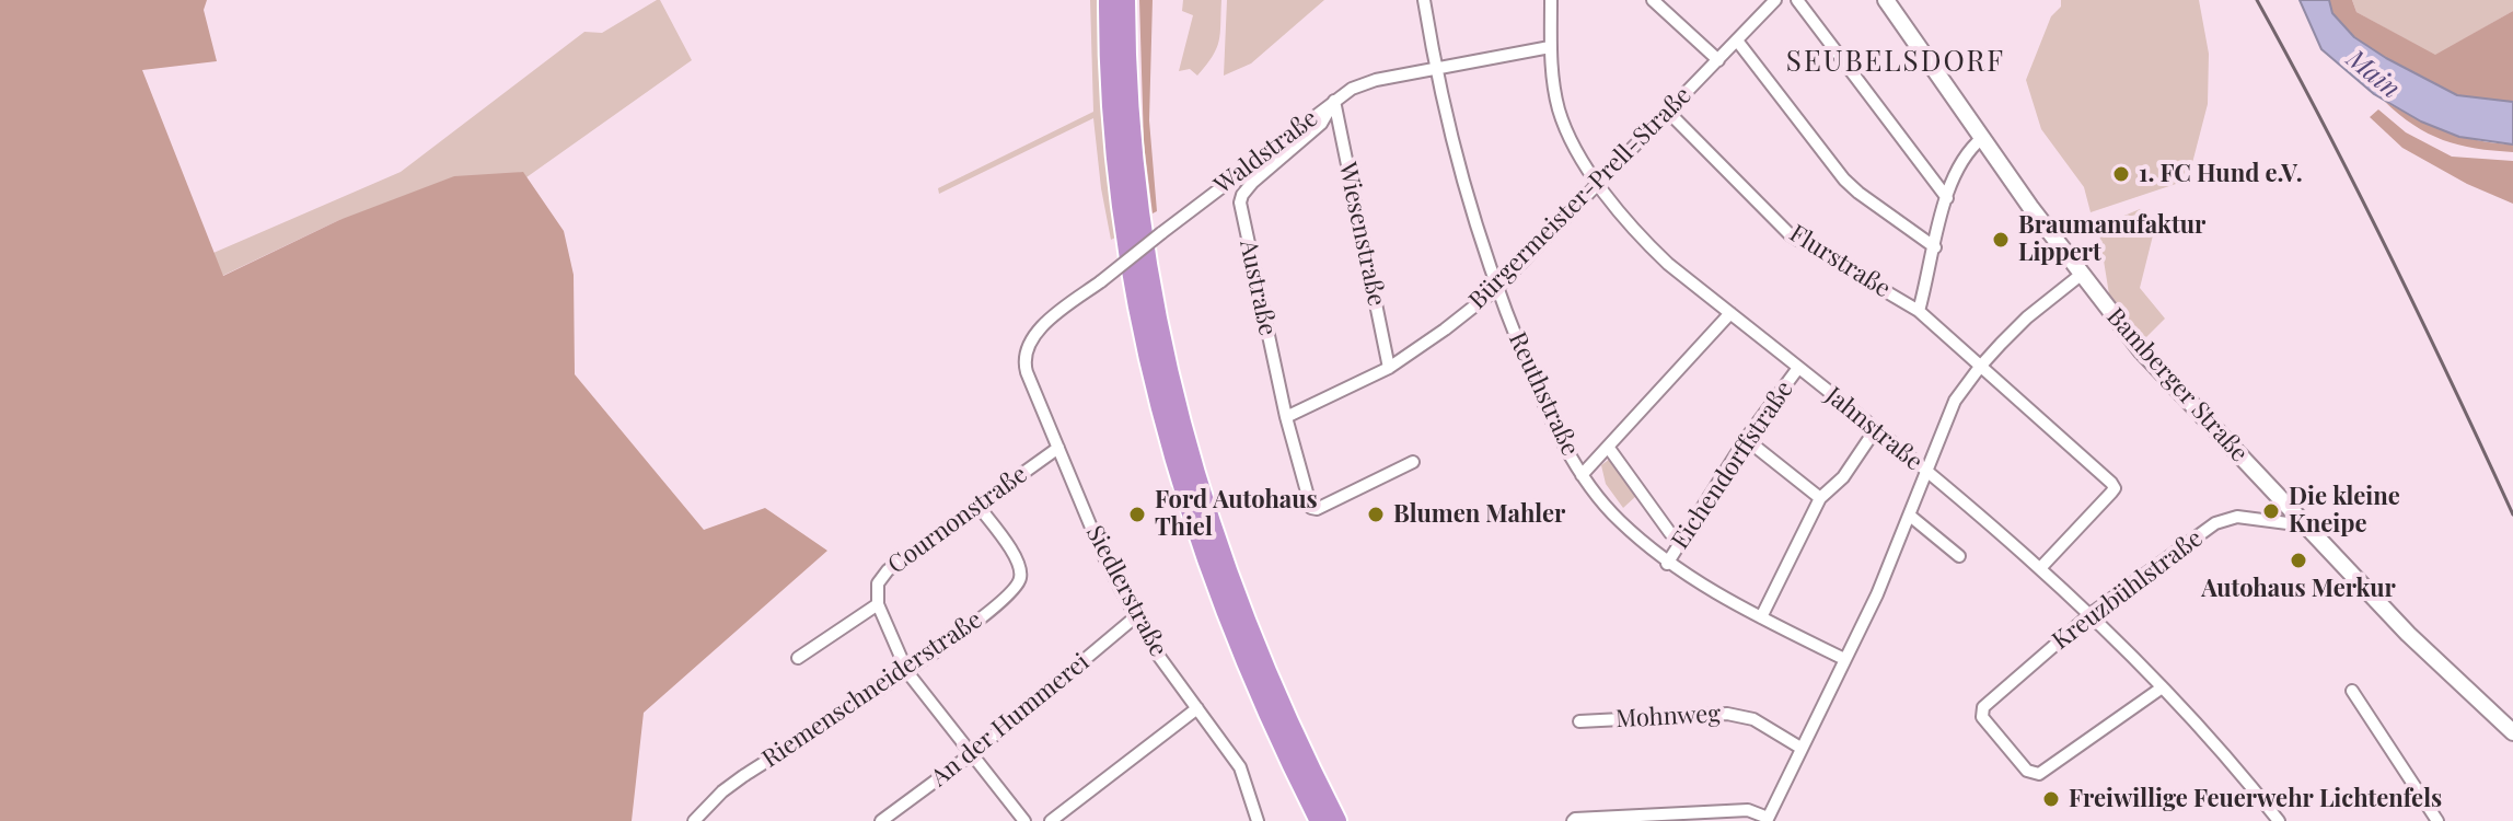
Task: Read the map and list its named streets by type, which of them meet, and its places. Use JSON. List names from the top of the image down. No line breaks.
{"streets":{"street":["Waldstraße","Bürgermeister-Prell-Straße","Wiesenstraße","Flurstraße","Austraße","Bamberger Straße","Reuthstraße","Jahnstraße","Eichendorffstraße","Cournonstraße","Kreuzbühlstraße","Siedlerstraße","Riemenschneiderstraße","Mohnweg","An der Hummerei"]},"crossings":[["Waldstraße","Wiesenstraße"],["Waldstraße","Austraße"],["Waldstraße","Reuthstraße"],["Waldstraße","Jahnstraße"],["Waldstraße","Siedlerstraße"],["Bürgermeister-Prell-Straße","Wiesenstraße"],["Bürgermeister-Prell-Straße","Flurstraße"],["Bürgermeister-Prell-Straße","Austraße"],["Bürgermeister-Prell-Straße","Reuthstraße"],["Bürgermeister-Prell-Straße","Jahnstraße"],["Wiesenstraße","Austraße"],["Flurstraße","Jahnstraße"],["Bamberger Straße","Kreuzbühlstraße"],["Reuthstraße","Eichendorffstraße"],["Jahnstraße","Eichendorffstraße"],["Jahnstraße","Kreuzbühlstraße"],["Cournonstraße","Siedlerstraße"],["Cournonstraße","Riemenschneiderstraße"],["Cournonstraße","An der Hummerei"],["Siedlerstraße","An der Hummerei"]],"districts":["SEUBELSDORF"],"water":["Main"],"places":["1. FC Hund e.V.","Braumanufaktur Lippert","Die kleine Kneipe","Ford Autohaus Thiel","Blumen Mahler","Autohaus Merkur","Freiwillige Feuerwehr Lichtenfels"]}
